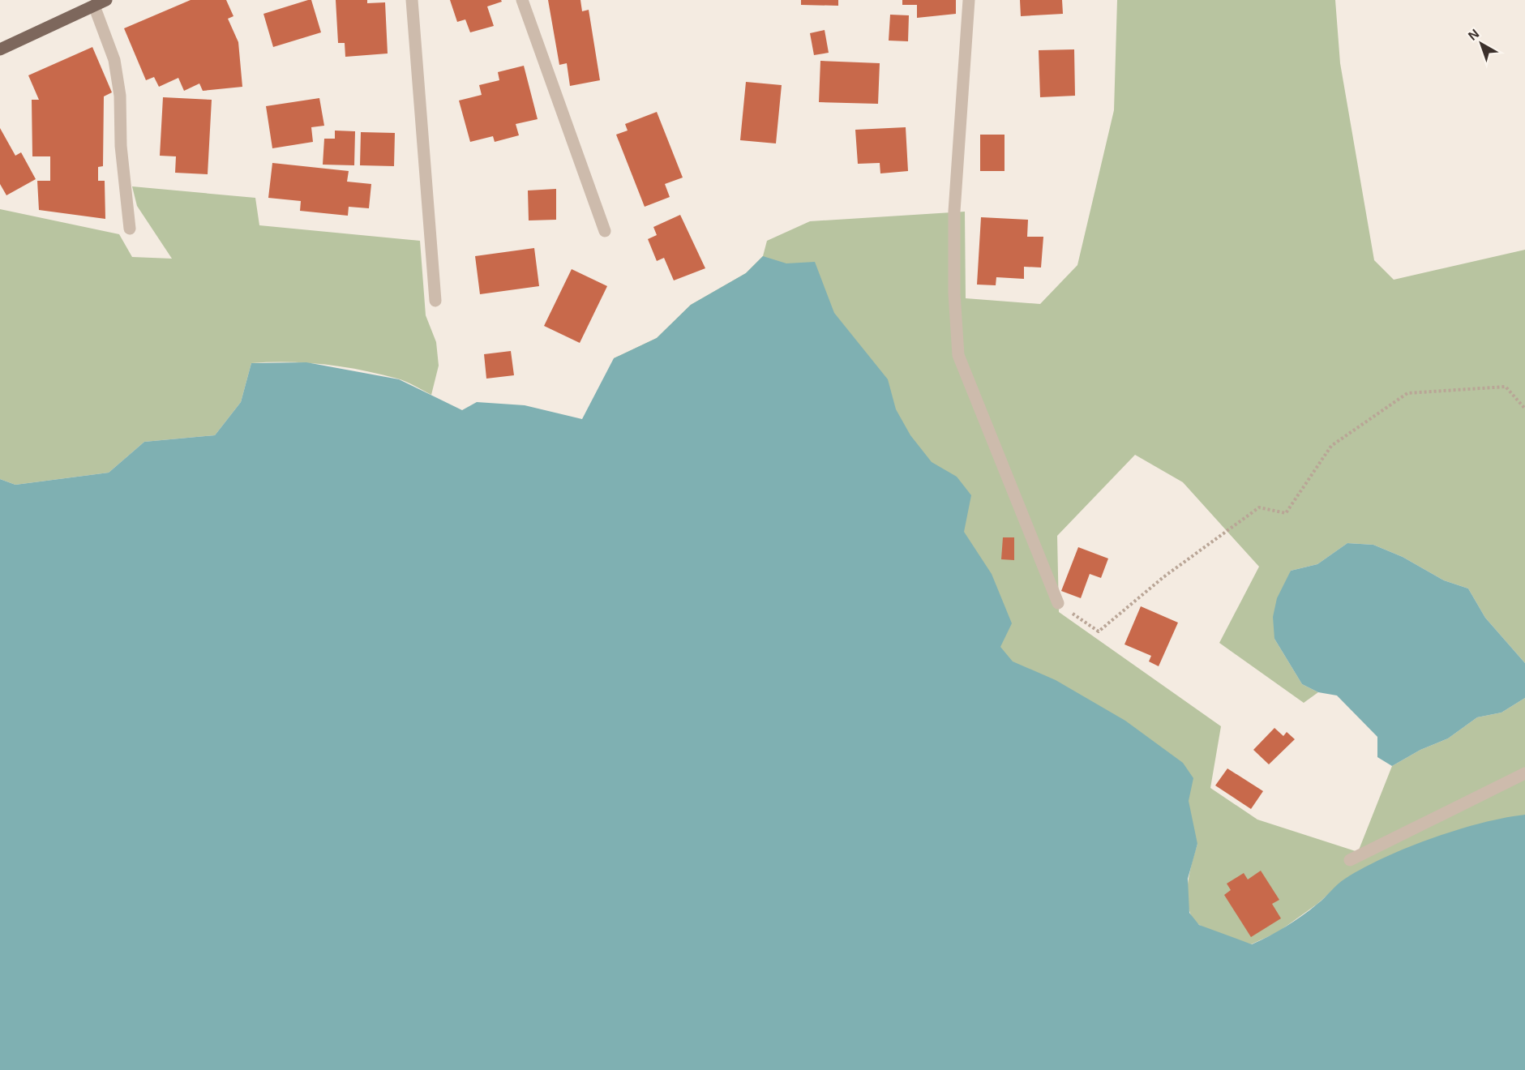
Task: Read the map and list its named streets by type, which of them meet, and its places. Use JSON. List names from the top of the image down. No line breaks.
{"north":"top left"}
